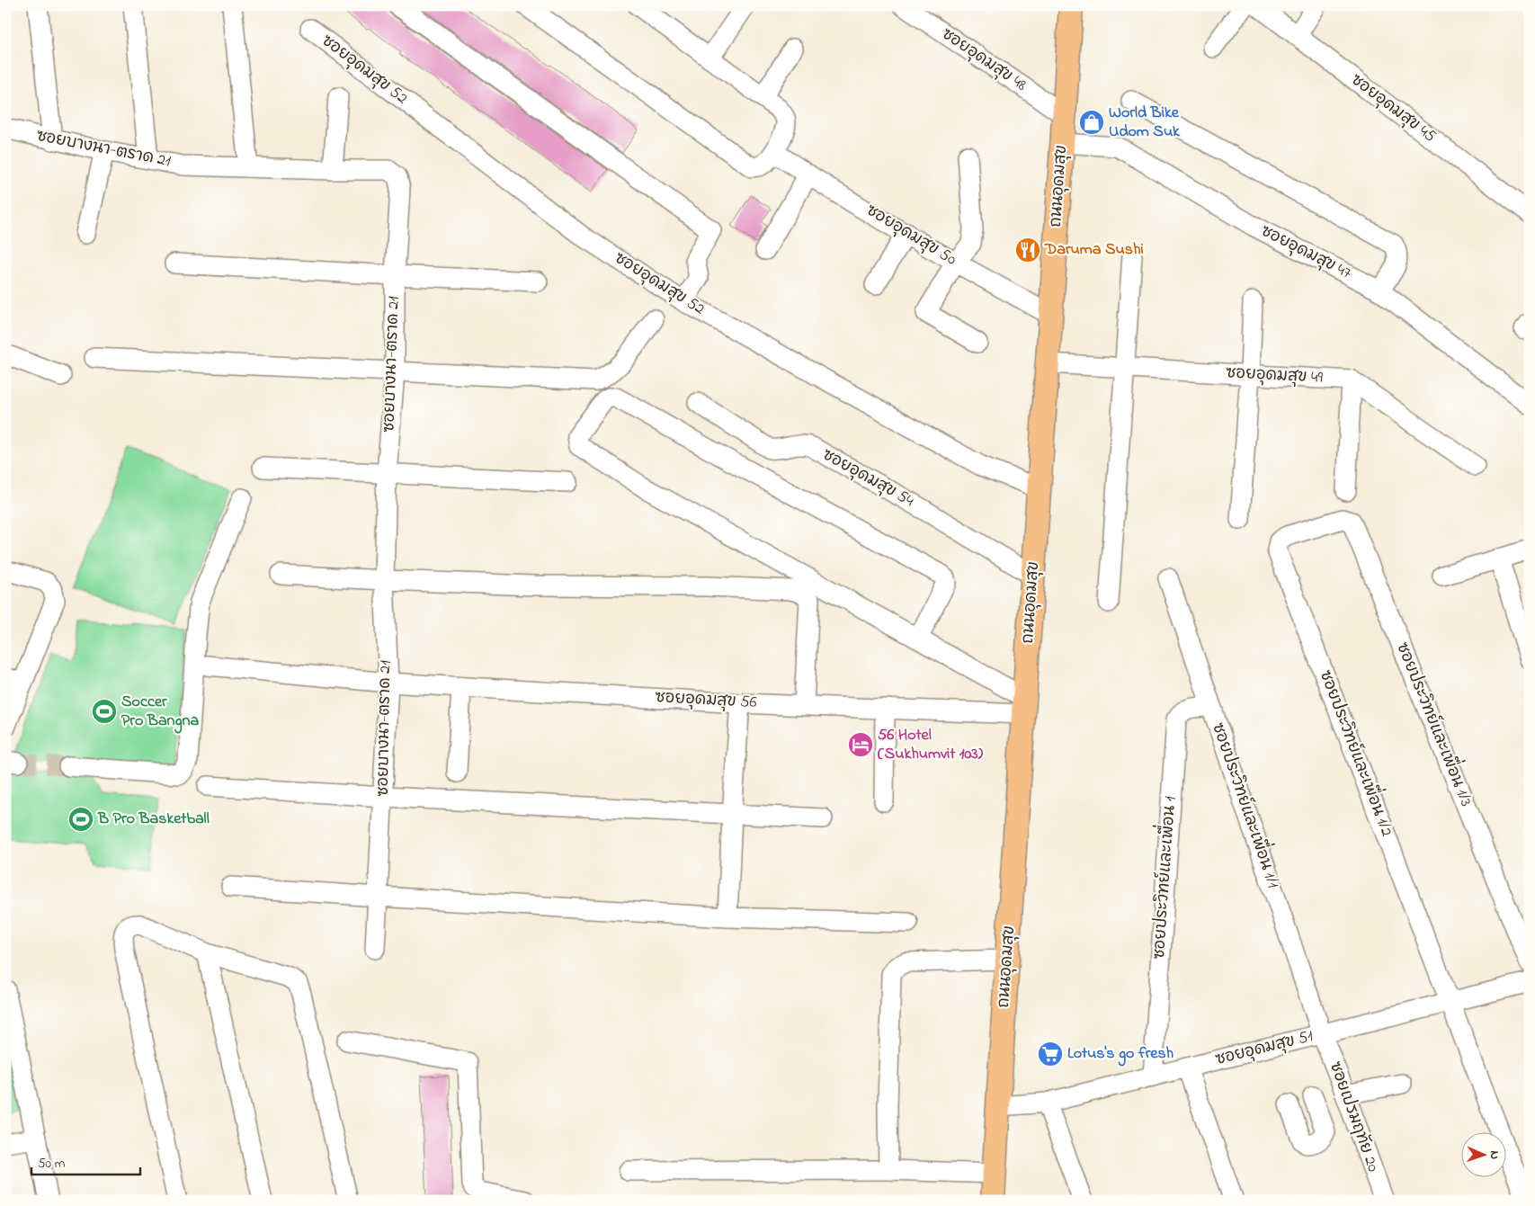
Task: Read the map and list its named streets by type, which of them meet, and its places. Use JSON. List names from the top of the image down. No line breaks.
{"streets":{"main road":["ถนนอุดมสุข"],"street":["ซอยอุดมสุข 48","ซอยอุดมสุข 52","ซอยอุดมสุข 45","ซอยบางนา-ตราด 21","ซอยอุดมสุข 50","ซอยอุดมสุข 47","ซอยอุดมสุข 49","ซอยอุดมสุข 54","ซอยอุดมสุข 56","ซอยประวิทย์และเพื่อน 1/3","ซอยประวิทย์และเพื่อน 1/2","ซอยประวิทย์และเพื่อน 1/1","ซอยประวิทย์และเพื่อน 1","ซอยอุดมสุข 51","ซอยเปรมฤทัย 20"]},"crossings":[["ซอยอุดมสุข 48","ถนนอุดมสุข"],["ซอยอุดมสุข 52","ถนนอุดมสุข"],["ซอยบางนา-ตราด 21","ซอยอุดมสุข 56"],["ถนนอุดมสุข","ซอยอุดมสุข 50"],["ถนนอุดมสุข","ซอยอุดมสุข 47"],["ถนนอุดมสุข","ซอยอุดมสุข 49"],["ถนนอุดมสุข","ซอยอุดมสุข 54"],["ถนนอุดมสุข","ซอยอุดมสุข 56"],["ถนนอุดมสุข","ซอยอุดมสุข 51"],["ซอยประวิทย์และเพื่อน 1/3","ซอยประวิทย์และเพื่อน 1/2"],["ซอยประวิทย์และเพื่อน 1/2","ซอยอุดมสุข 51"],["ซอยประวิทย์และเพื่อน 1/1","ซอยประวิทย์และเพื่อน 1"],["ซอยประวิทย์และเพื่อน 1/1","ซอยอุดมสุข 51"],["ซอยประวิทย์และเพื่อน 1/1","ซอยเปรมฤทัย 20"],["ซอยประวิทย์และเพื่อน 1","ซอยอุดมสุข 51"],["ซอยอุดมสุข 51","ซอยเปรมฤทัย 20"]],"places":{"shop":["World Bike Udom Suk"],"restaurant":["Daruma Sushi"],"sports":["Soccer Pro Bangna","B Pro Basketball"],"hotel":["56 Hotel (Sukhumvit 103)"],"supermarket":["Lotus's go fresh"]},"scale_bar":"50 m","north":"right"}
